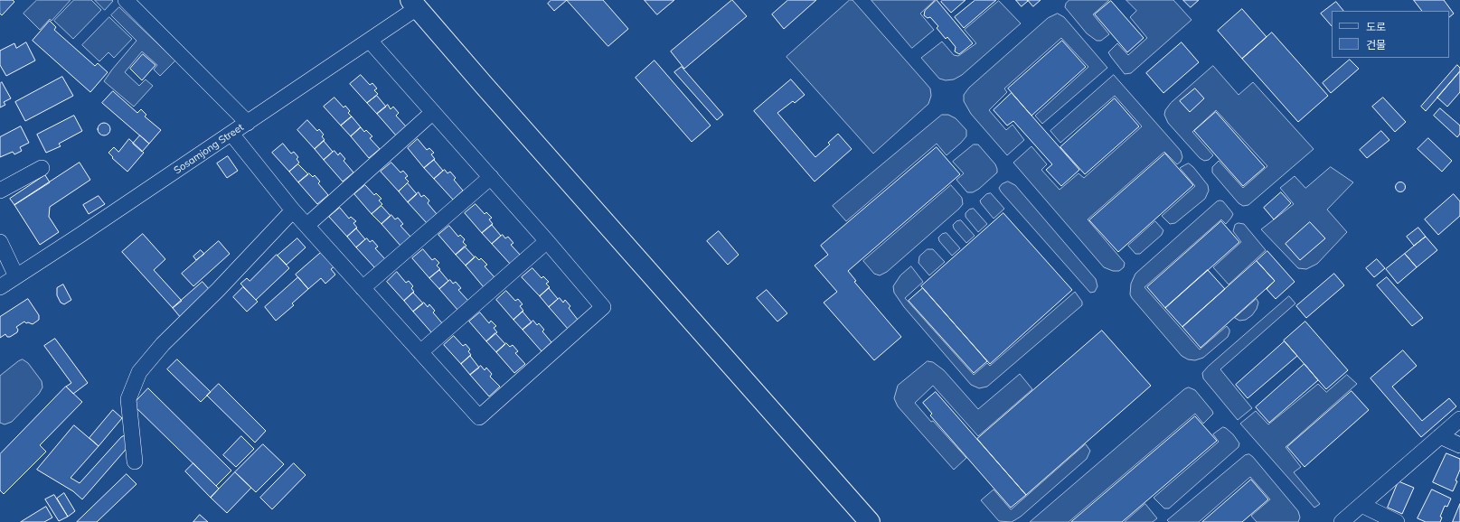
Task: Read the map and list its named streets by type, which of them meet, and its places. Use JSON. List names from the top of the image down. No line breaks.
{"streets":{"street":["Sosamjong Street"]},"legend":["도로","건물"]}
